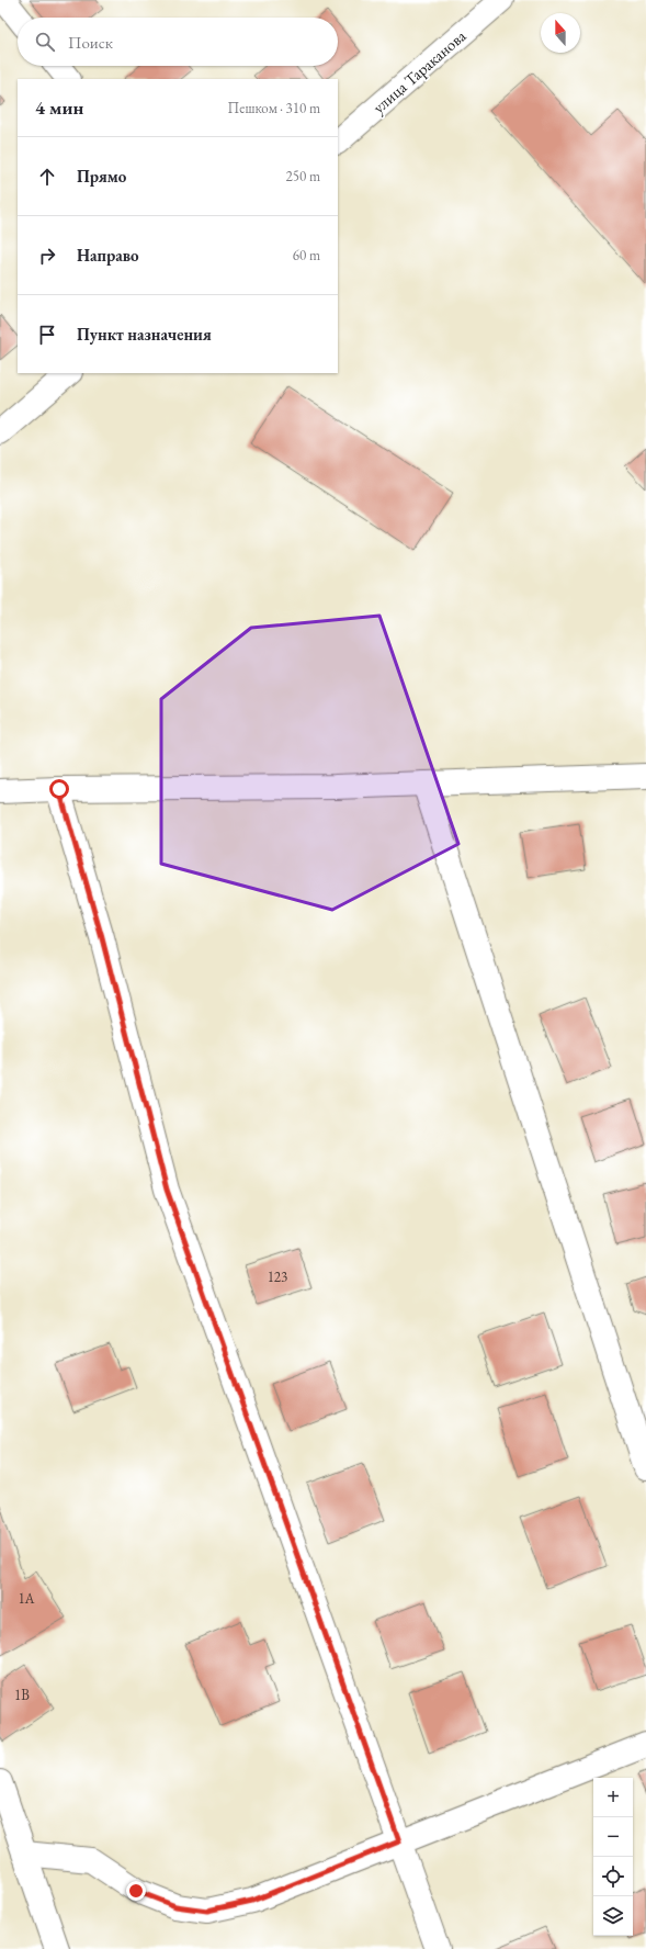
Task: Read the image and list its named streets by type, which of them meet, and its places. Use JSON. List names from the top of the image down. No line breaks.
{"streets":{"street":["улица Тараканова"]},"house_numbers":["123","1А","1В"],"north":"top","page":{"search":"Поиск","heading":["4 мин","Пешком · 310 m"],"list":[["Прямо","250 m"],["Направо","60 m"],"Пункт назначения"],"map_buttons":["+","−"]}}
